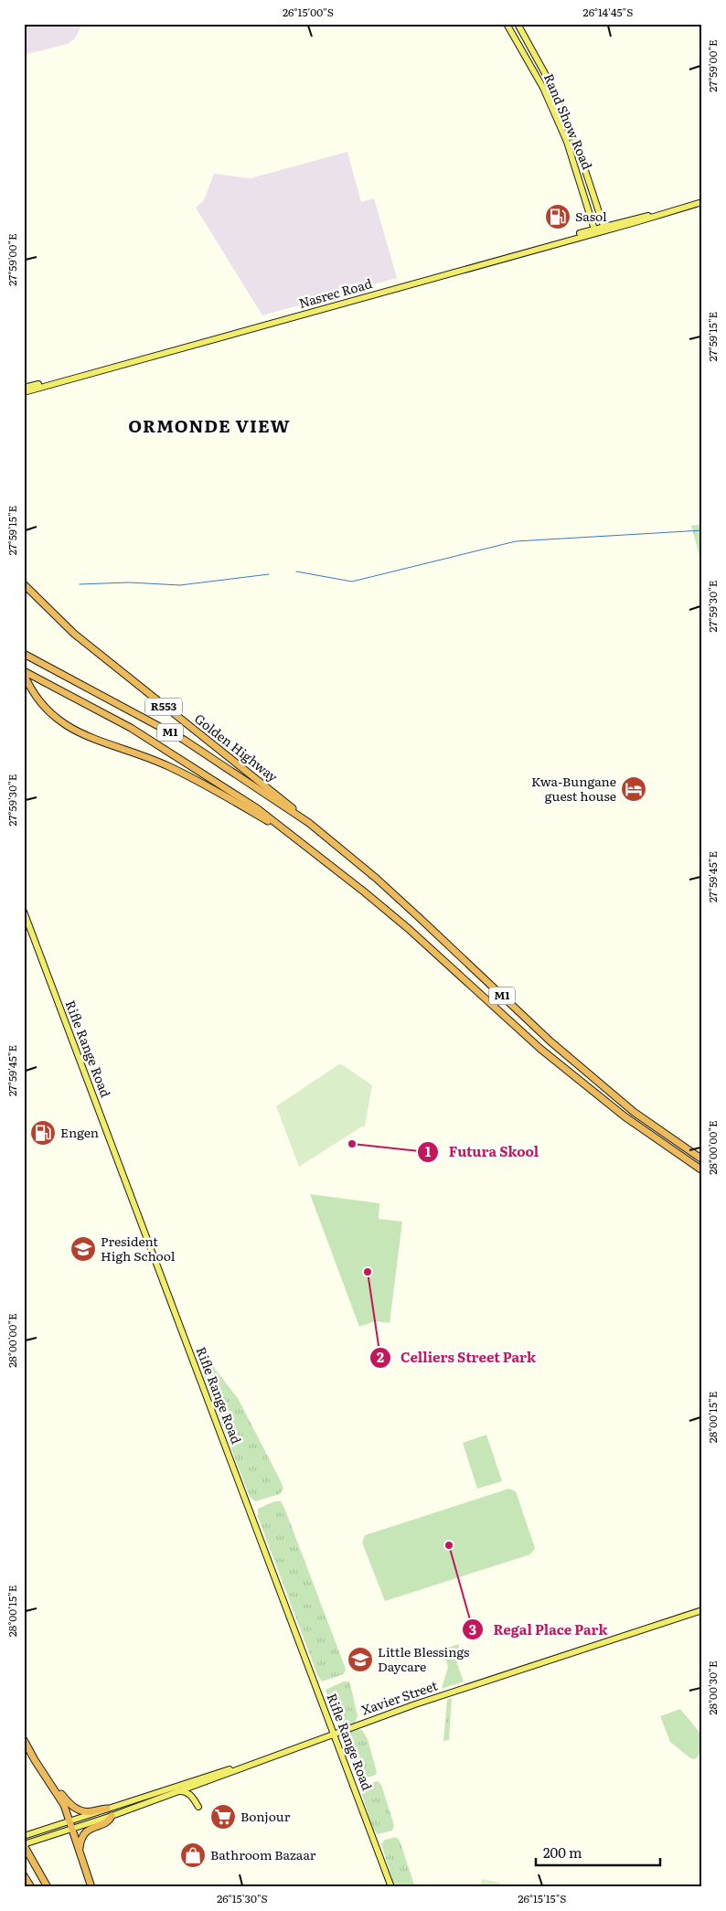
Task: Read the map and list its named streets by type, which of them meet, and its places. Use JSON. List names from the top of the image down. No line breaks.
{"streets":{"highway":["R553","M1","Golden Highway"],"main road":["Rand Show Road","Nasrec Road","Rifle Range Road","Xavier Street"]},"crossings":[["Rand Show Road","Nasrec Road"],["M1","Golden Highway"],["Rifle Range Road","Xavier Street"]],"districts":["ORMONDE VIEW"],"places":{"fuel station":["Sasol","Engen"],"hotel":["Kwa-Bungane guest house"],"other":["Futura Skool","Celliers Street Park","Regal Place Park"],"school or university":["President High School","Little Blessings Daycare"],"supermarket":["Bonjour"],"shop":["Bathroom Bazaar"]},"scale_bar":"200 m","coordinates":["26°15'00\"S","26°14'45\"S","27°59'00\"E","27°59'15\"E","27°59'30\"E","27°59'45\"E","28°00'00\"E","28°00'15\"E","28°00'30\"E","26°15'30\"S","26°15'15\"S"]}
